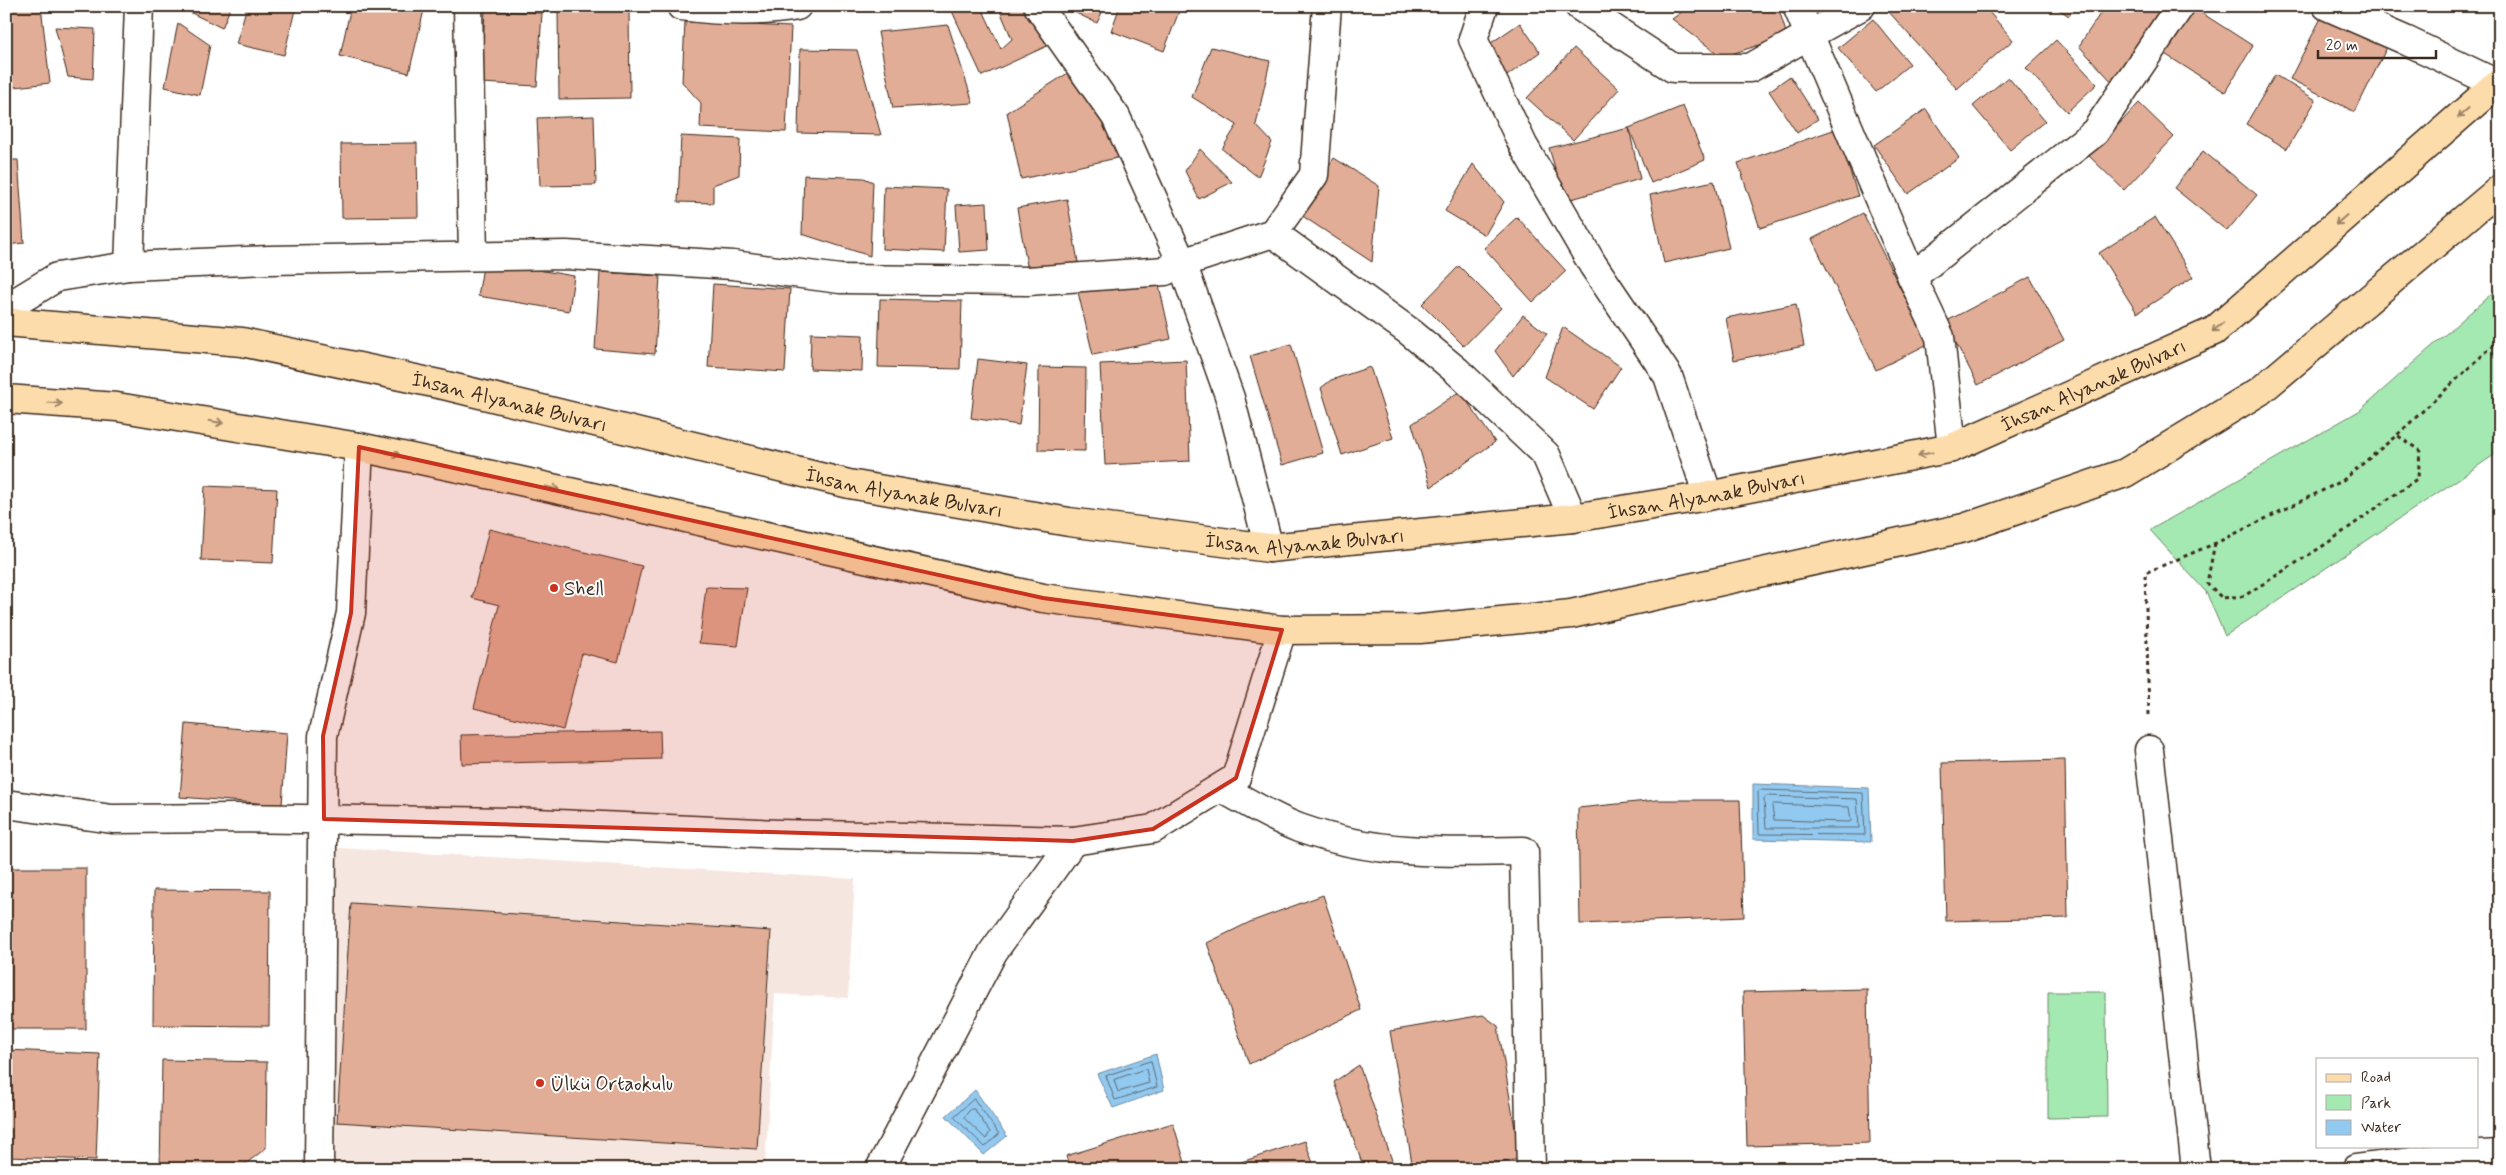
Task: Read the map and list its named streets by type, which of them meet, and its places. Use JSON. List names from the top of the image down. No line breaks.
{"streets":{"main road":["İhsan Alyanak Bulvarı"]},"places":["Shell","Ülkü Ortaokulu"],"legend":["Road","Park","Water"],"scale_bar":"20 m"}
